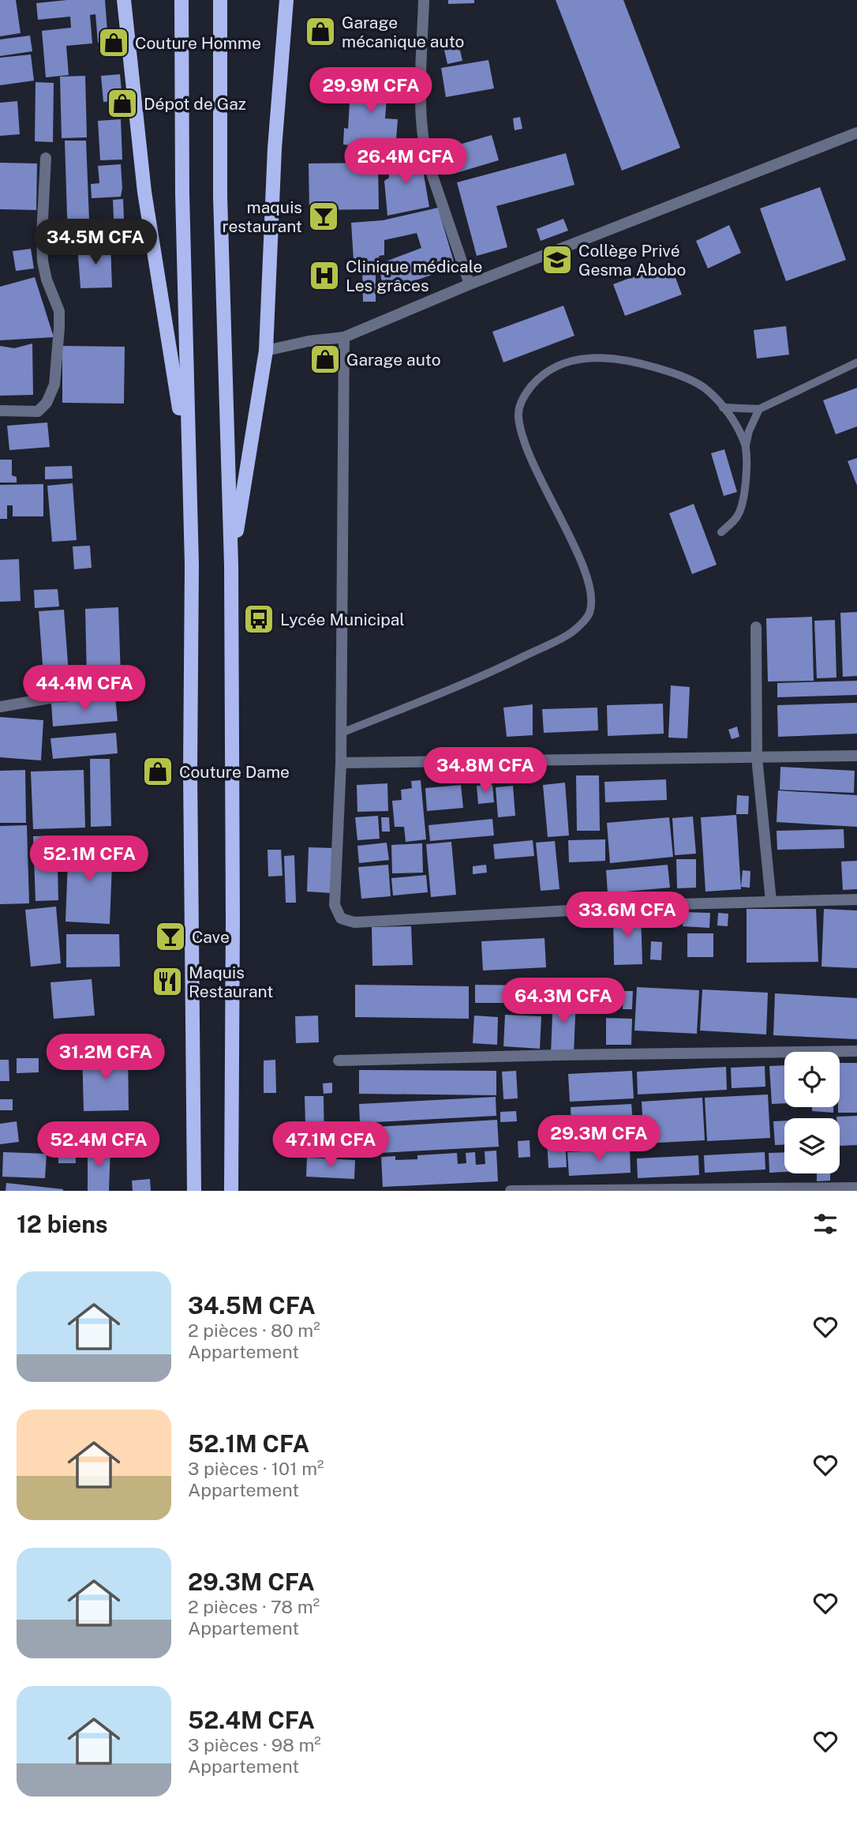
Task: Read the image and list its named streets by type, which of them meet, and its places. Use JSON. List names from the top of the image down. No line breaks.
{"places":{"shop":["Garage mécanique auto","Couture Homme","Dépot de Gaz","Garage auto","Couture Dame"],"bar":["maquis restaurant","Cave"],"school or university":["Collège Privé Gesma Abobo"],"hospital":["Clinique médicale Les grâces"],"bus stop":["Lycée Municipal"],"restaurant":["Maquis Restaurant"]},"page":{"price":["29.9M CFA","26.4M CFA","34.5M CFA","44.4M CFA","34.8M CFA","52.1M CFA","33.6M CFA","64.3M CFA","31.2M CFA","29.3M CFA","52.4M CFA","47.1M CFA"],"heading":"12 biens","list":[{"name":"34.5M CFA","note":"2 pièces · 80 m² · Appartement"},{"name":"52.1M CFA","note":"3 pièces · 101 m² · Appartement"},{"name":"29.3M CFA","note":"2 pièces · 78 m² · Appartement"},{"name":"52.4M CFA","note":"3 pièces · 98 m² · Appartement"}]}}
